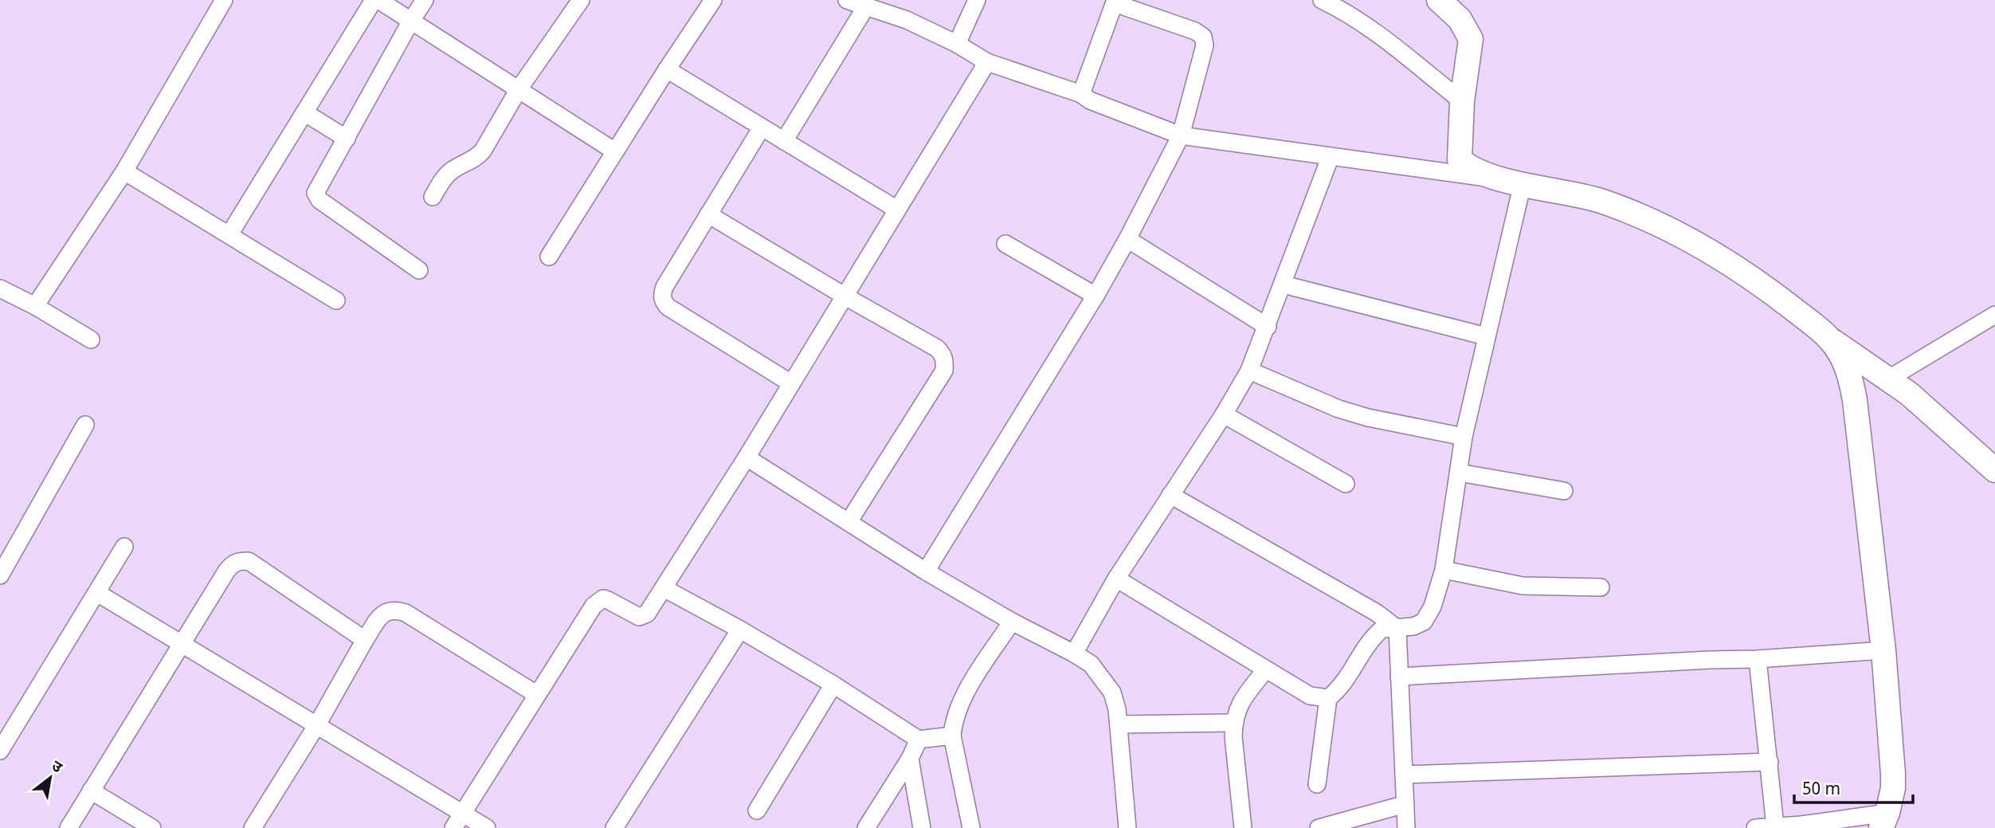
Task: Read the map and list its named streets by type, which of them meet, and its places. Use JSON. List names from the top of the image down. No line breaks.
{"scale_bar":"50 m","north":"top right"}
